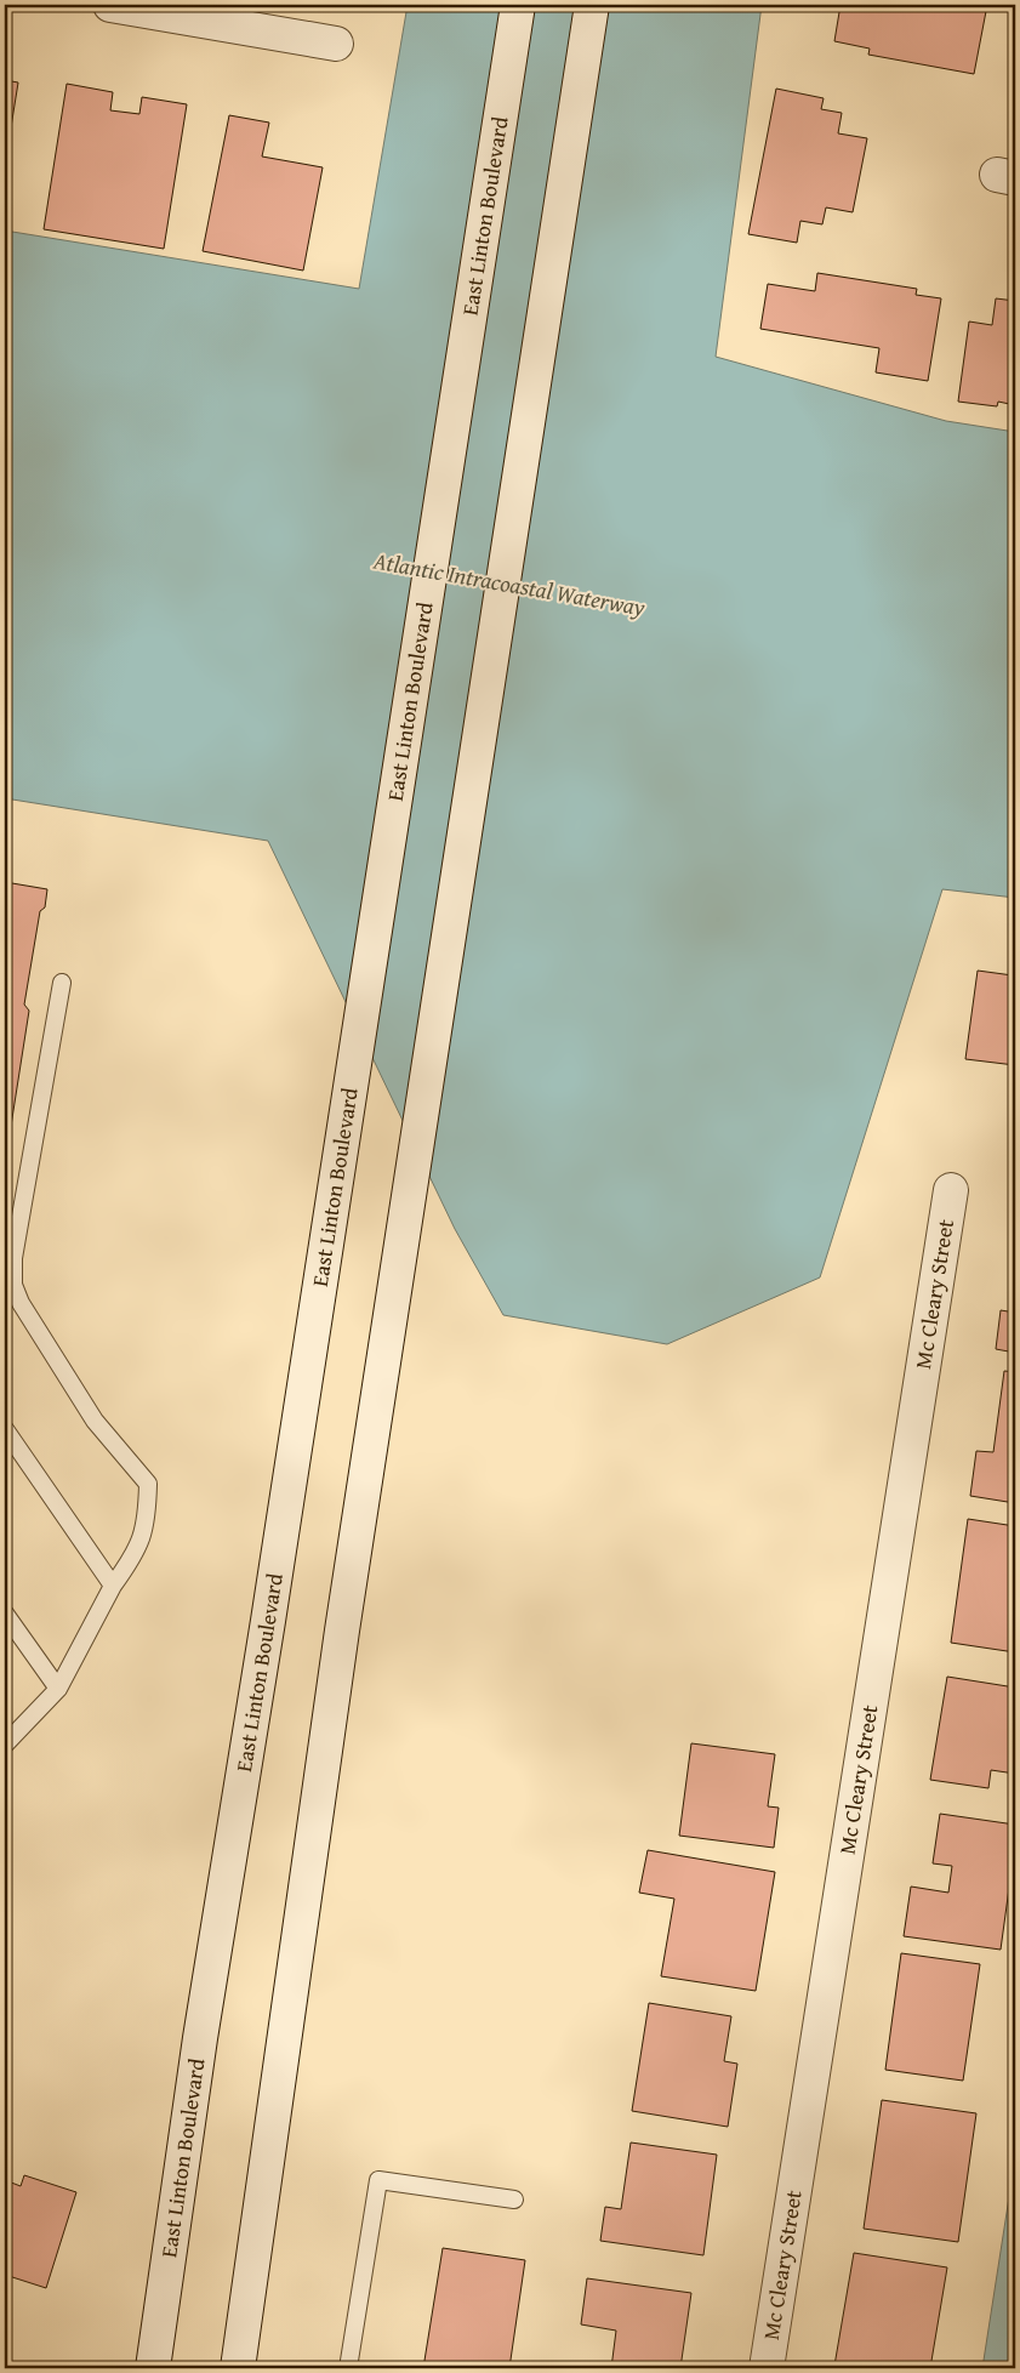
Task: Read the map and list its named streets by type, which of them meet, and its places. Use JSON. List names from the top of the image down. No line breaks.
{"streets":{"main road":["East Linton Boulevard","Mc Cleary Street"]},"water":["Atlantic Intracoastal Waterway"]}
